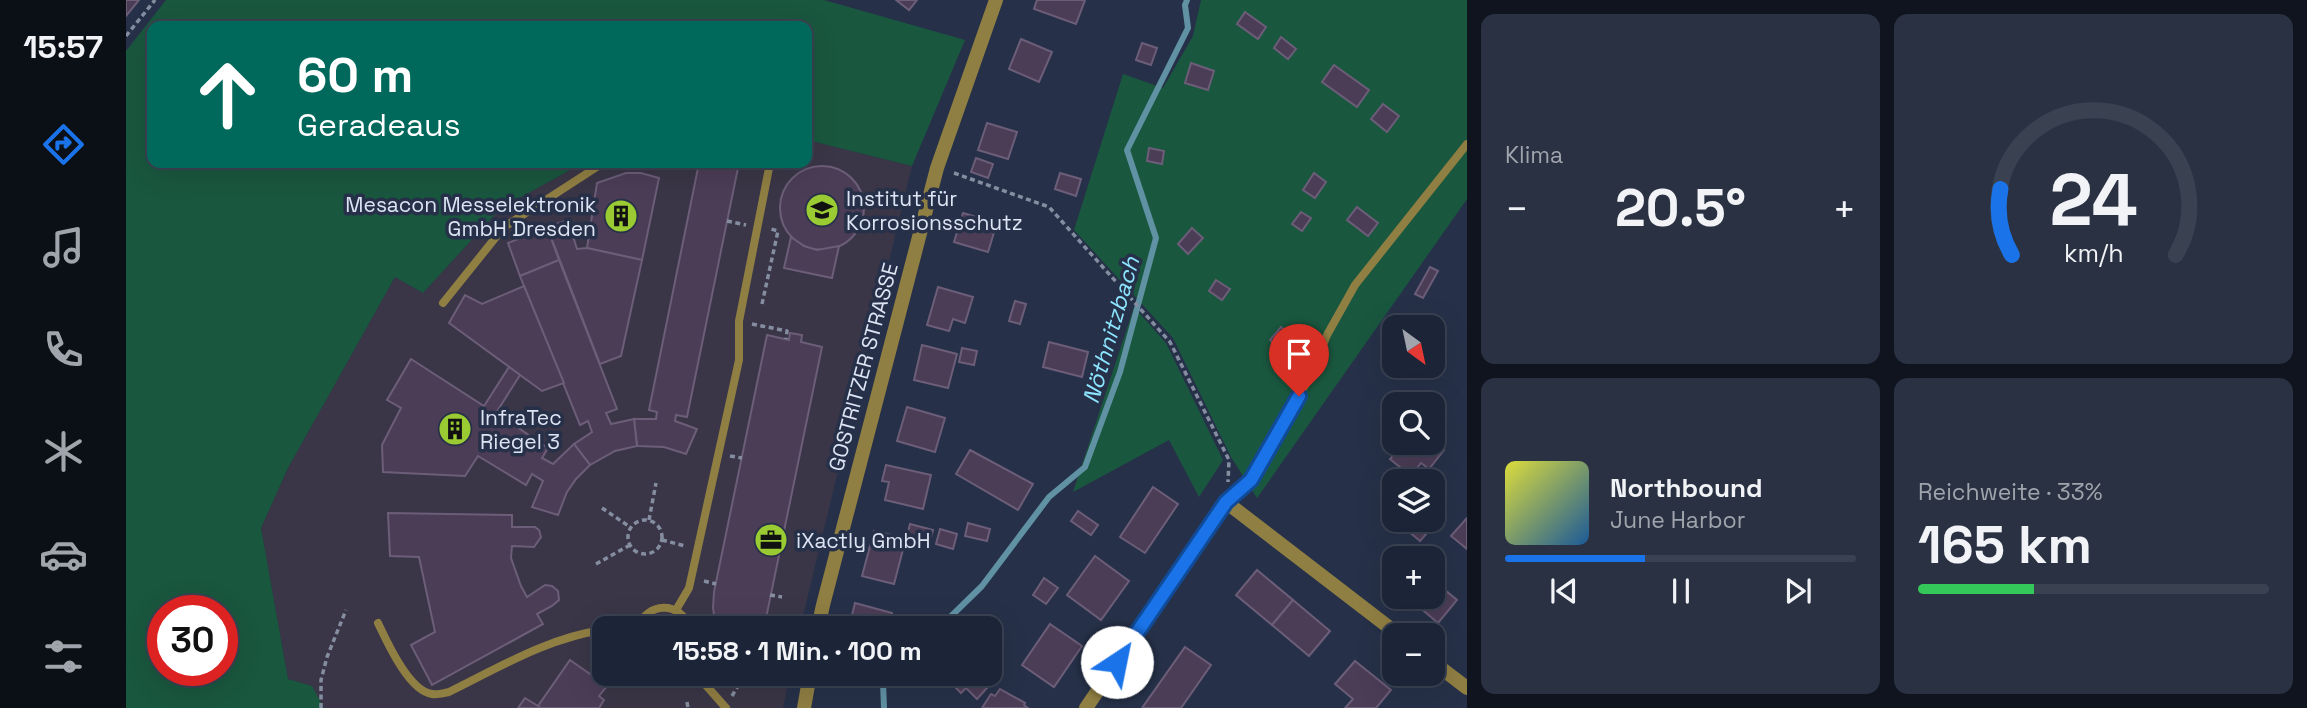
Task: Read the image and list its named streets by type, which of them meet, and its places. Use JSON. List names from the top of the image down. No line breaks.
{"streets":{"street":["GOSTRITZER STRASSE"]},"water":["Nöthnitzbach"],"places":{"school or university":["Institut für Korrosionsschutz"],"building":["Mesacon Messelektronik GmbH Dresden","InfraTec Riegel 3"],"office":["iXactly GmbH"]},"north":"bottom right","page":{"tabs":"15:57","tile":["Klima",["Reichweite · 33%","165 km"]],"turn":["60 m","Geradeaus"],"heat":["−","20.5°","+"],"map_buttons":["+","−"],"song":["Northbound","June Harbor"],"limit":"30","trip":"15:58 · 1 Min. · 100 m","gauge":["24","km/h"]}}
